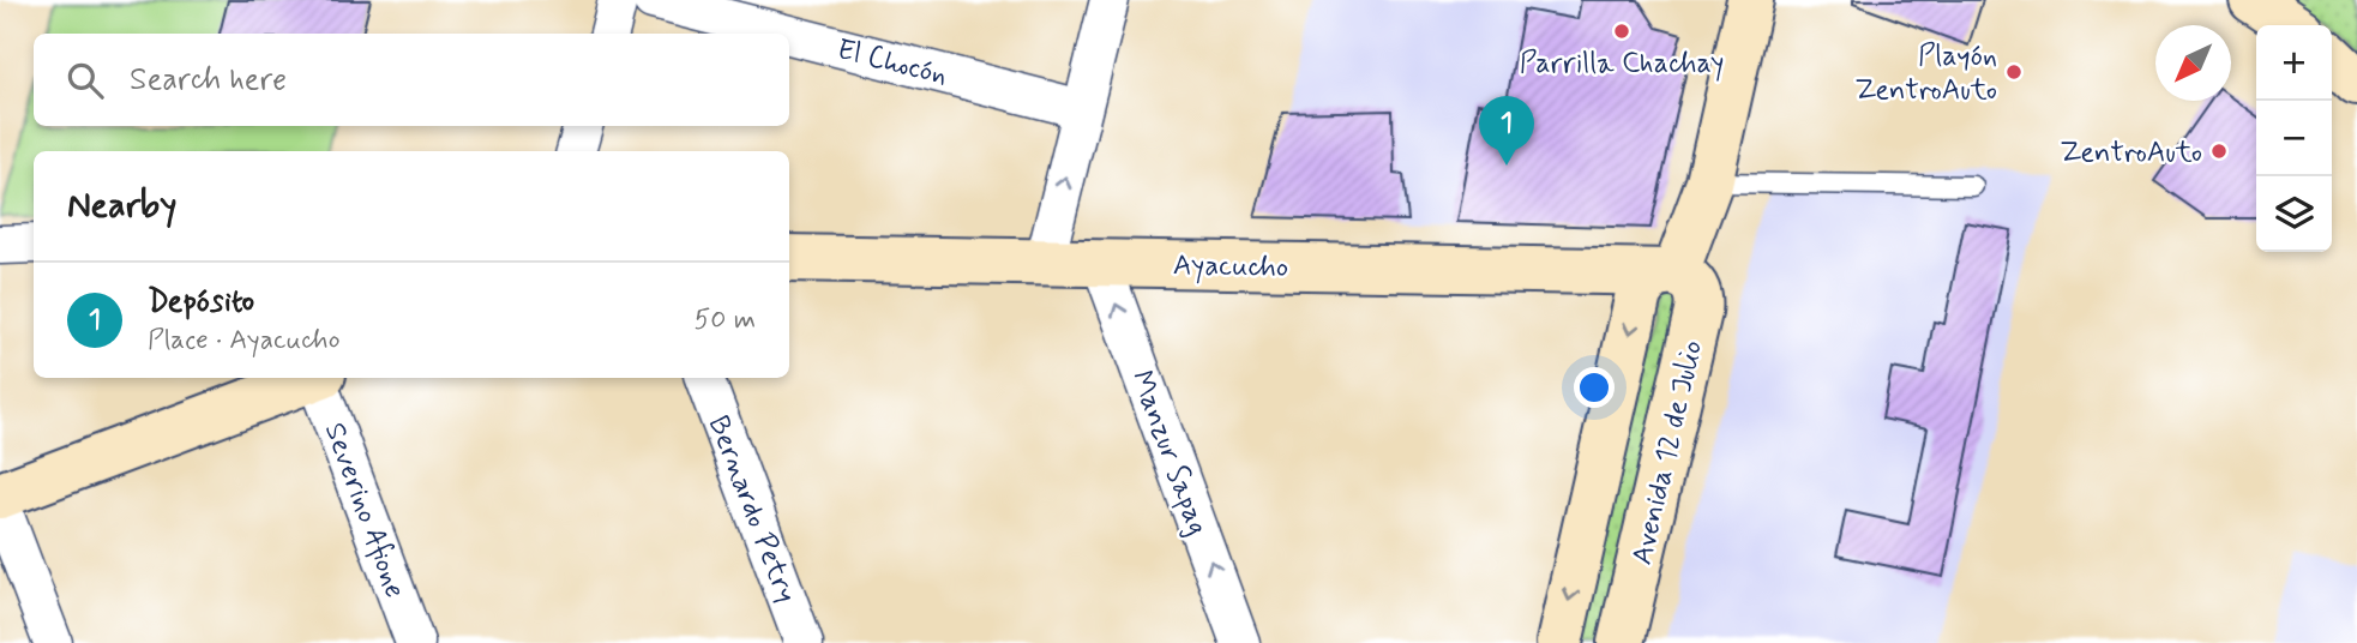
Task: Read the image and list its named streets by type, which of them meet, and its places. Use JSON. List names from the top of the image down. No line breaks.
{"streets":{"street":["El Chocón","Ayacucho","Manzur Sapag","Avenida 12 de Julio","Bernardo Petry","Severino Afione"]},"crossings":[["Ayacucho","Manzur Sapag"],["Ayacucho","Avenida 12 de Julio"]],"one_way":["Manzur Sapag"],"places":["Parrilla Chachay","Playón ZentroAuto","ZentroAuto"],"north":"bottom left","page":{"map_buttons":["+","−"],"search":"Search here","pins":"1","heading":"Nearby","list":[{"mark":"1","name":"Depósito","note":"Place · Ayacucho","value":"50 m"}]}}
